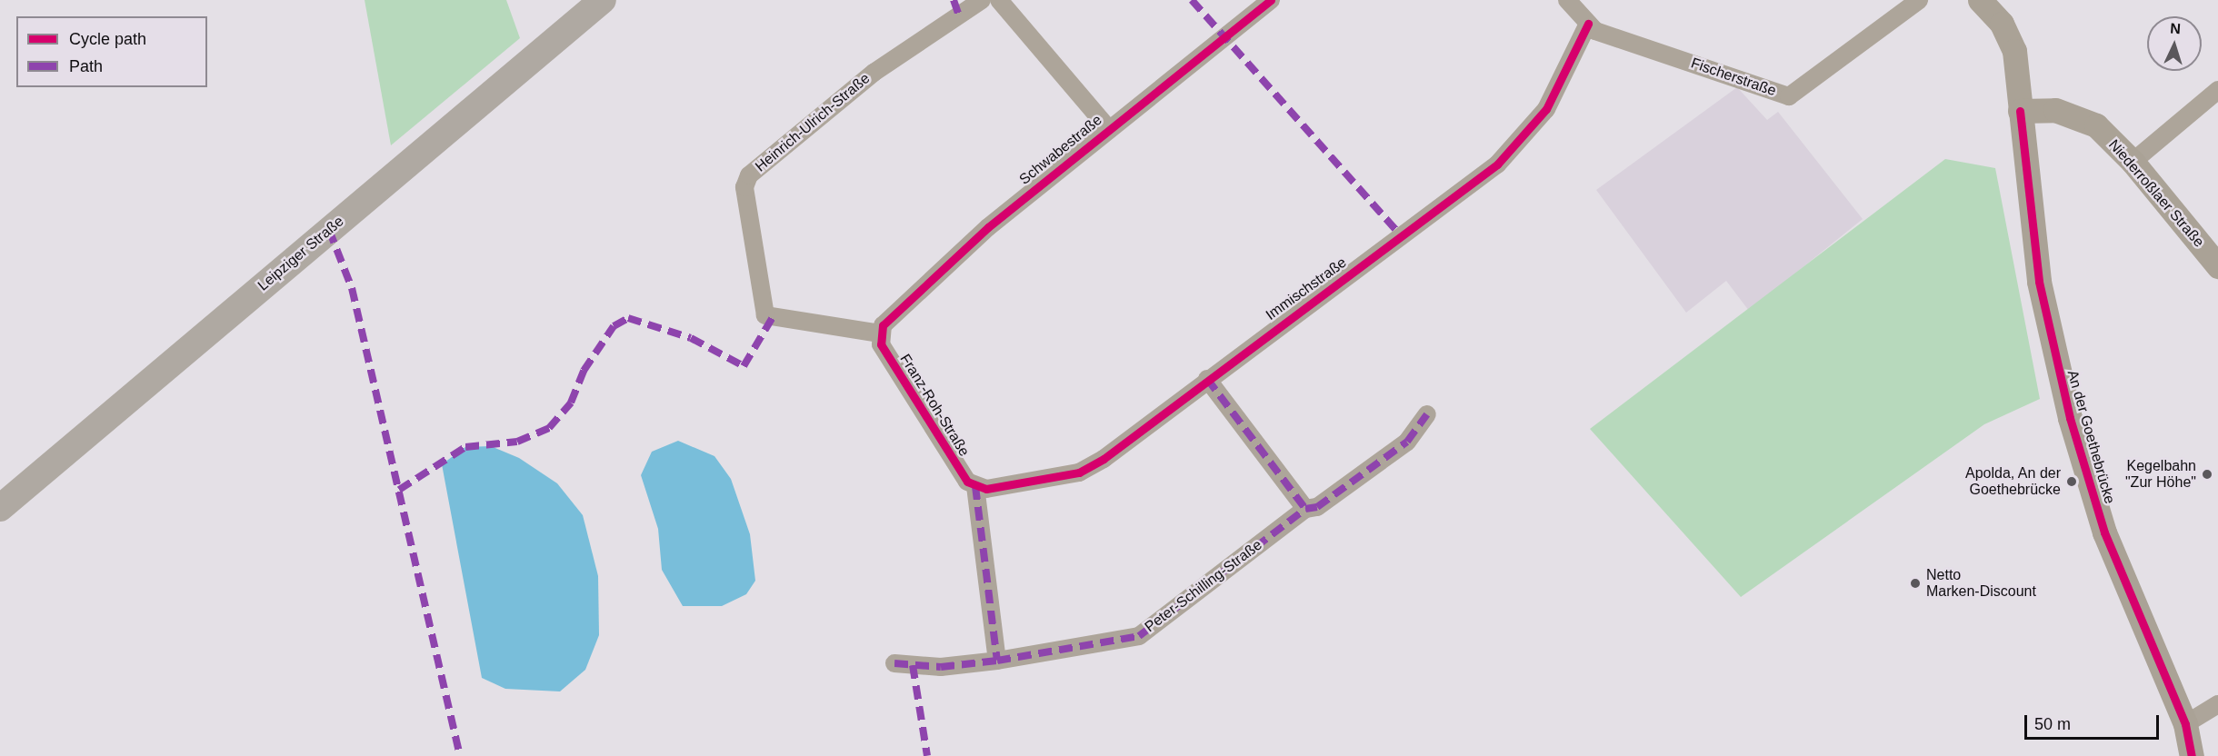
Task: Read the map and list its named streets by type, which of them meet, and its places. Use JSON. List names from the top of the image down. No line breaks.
{"streets":{"main road":["Leipziger Straße"],"street":["Fischerstraße","Heinrich-Ulrich-Straße","Schwabestraße","Niederroßlaer Straße","Immischstraße","Franz-Roh-Straße","An der Goethebrücke","Peter-Schilling-Straße"]},"crossings":[["Fischerstraße","Immischstraße"],["Heinrich-Ulrich-Straße","Schwabestraße"],["Heinrich-Ulrich-Straße","Franz-Roh-Straße"],["Schwabestraße","Franz-Roh-Straße"],["Niederroßlaer Straße","An der Goethebrücke"],["Immischstraße","Franz-Roh-Straße"]],"places":["Kegelbahn \"Zur Höhe\"","Apolda, An der Goethebrücke","Netto Marken-Discount"],"legend":["Cycle path","Path"],"scale_bar":"50 m","north":"top"}
